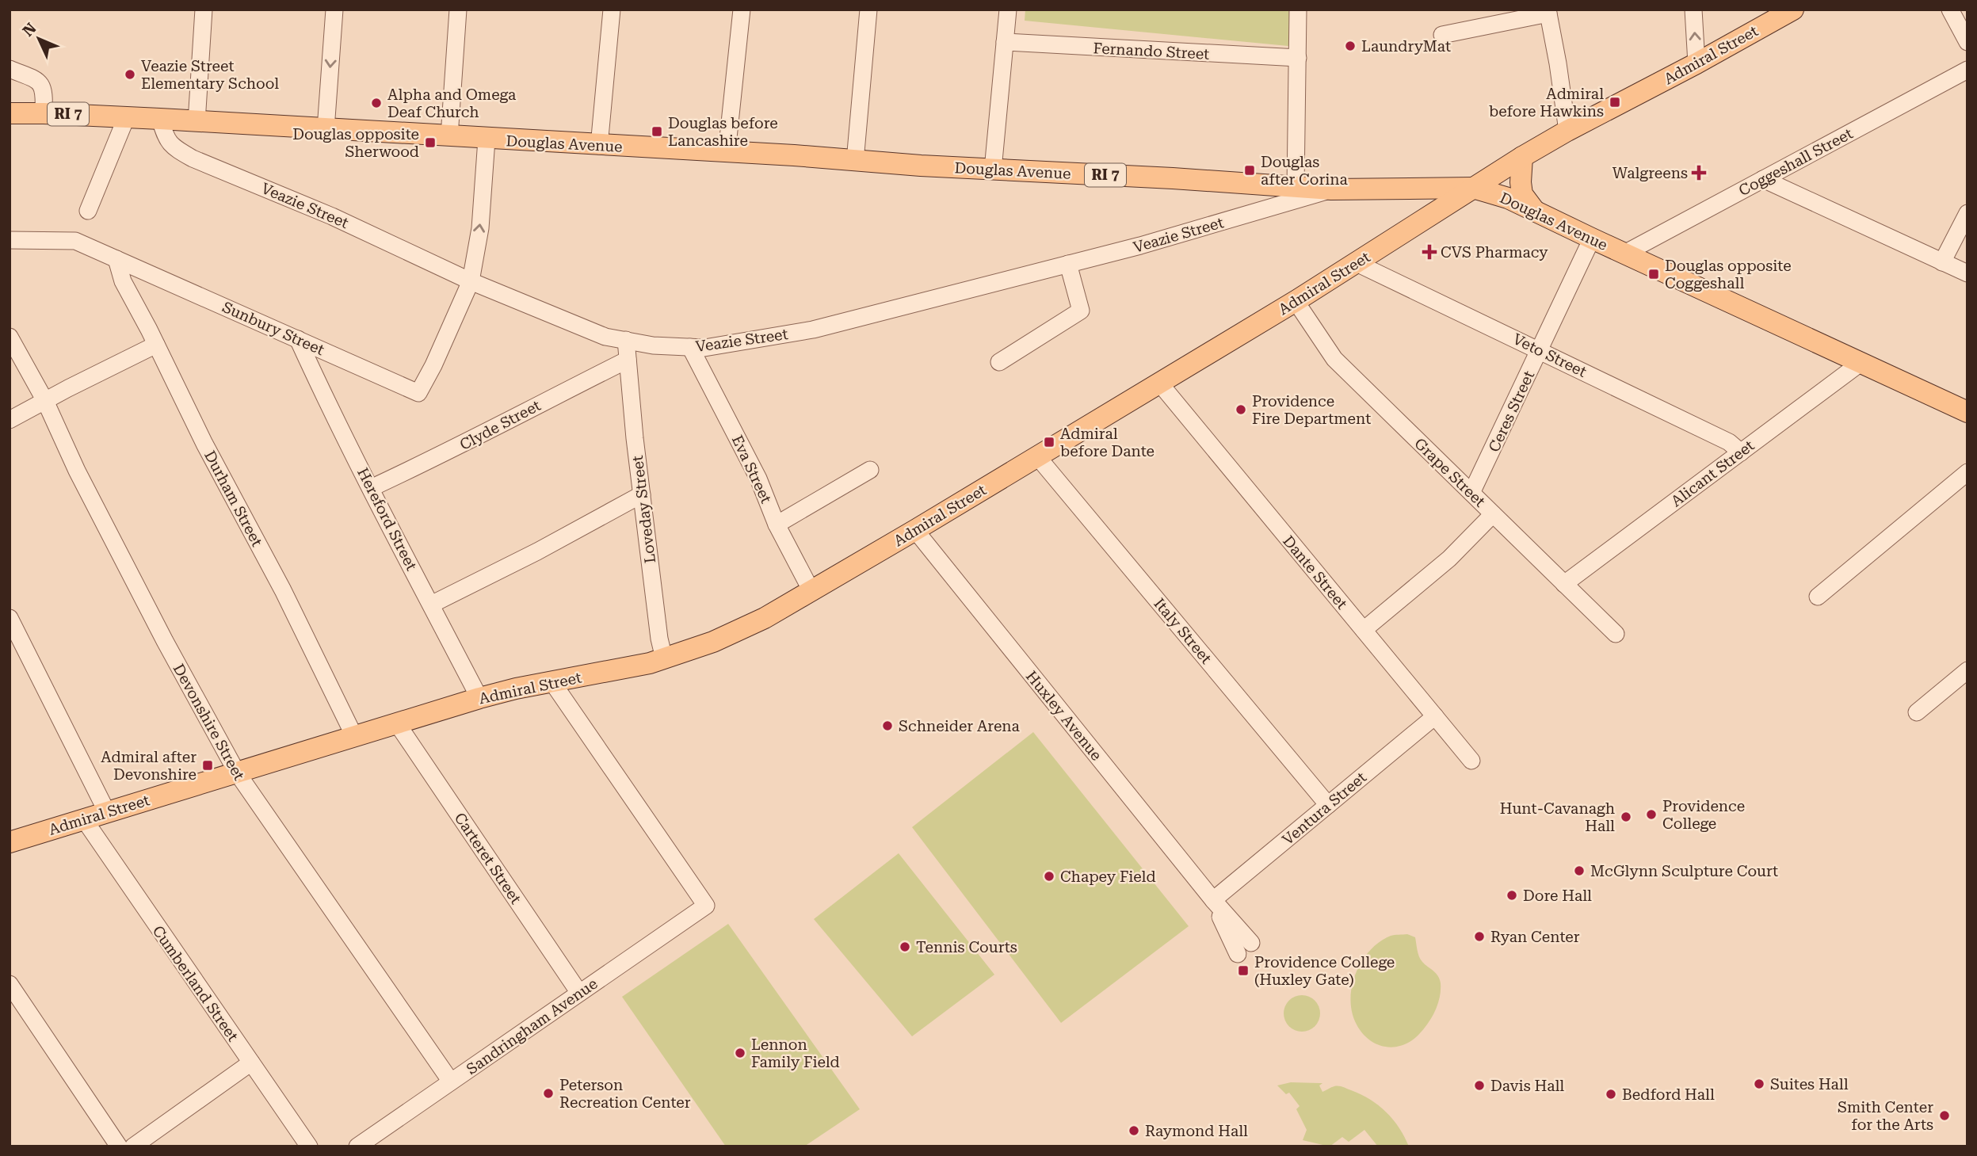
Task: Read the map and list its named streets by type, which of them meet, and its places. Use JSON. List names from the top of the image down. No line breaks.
{"streets":{"main road":["Admiral Street","RI 7","Douglas Avenue"],"street":["Fernando Street","Coggeshall Street","Veazie Street","Sunbury Street","Veto Street","Ceres Street","Clyde Street","Eva Street","Grape Street","Alicant Street","Durham Street","Loveday Street","Hereford Street","Dante Street","Italy Street","Huxley Avenue","Devonshire Street","Ventura Street","Carteret Street","Cumberland Street","Sandringham Avenue"]},"crossings":[["Admiral Street","Douglas Avenue"],["Admiral Street","Veto Street"],["Admiral Street","Eva Street"],["Admiral Street","Grape Street"],["Admiral Street","Durham Street"],["Admiral Street","Loveday Street"],["Admiral Street","Hereford Street"],["Admiral Street","Dante Street"],["Admiral Street","Italy Street"],["Admiral Street","Huxley Avenue"],["Admiral Street","Devonshire Street"],["Admiral Street","Carteret Street"],["Admiral Street","Cumberland Street"],["Admiral Street","Sandringham Avenue"],["Douglas Avenue","Coggeshall Street"],["Douglas Avenue","Veazie Street"],["Douglas Avenue","Ceres Street"],["Douglas Avenue","Alicant Street"],["Veazie Street","Sunbury Street"],["Veazie Street","Eva Street"],["Veazie Street","Loveday Street"],["Sunbury Street","Durham Street"],["Sunbury Street","Hereford Street"],["Veto Street","Ceres Street"],["Veto Street","Alicant Street"],["Ceres Street","Grape Street"],["Clyde Street","Loveday Street"],["Clyde Street","Hereford Street"],["Grape Street","Alicant Street"],["Dante Street","Ventura Street"],["Italy Street","Ventura Street"],["Huxley Avenue","Ventura Street"],["Devonshire Street","Sandringham Avenue"],["Carteret Street","Sandringham Avenue"]],"places":{"other":["LaundryMat","Veazie Street Elementary School","Alpha and Omega Deaf Church","Providence Fire Department","Schneider Arena","Providence College","Hunt-Cavanagh Hall","McGlynn Sculpture Court","Chapey Field","Dore Hall","Ryan Center","Tennis Courts","Lennon Family Field","Suites Hall","Davis Hall","Peterson Recreation Center","Bedford Hall","Smith Center for the Arts","Raymond Hall"],"transit":["Admiral before Hawkins","Douglas before Lancashire","Douglas opposite Sherwood","Douglas after Corina","Douglas opposite Coggeshall","Admiral before Dante","Admiral after Devonshire","Providence College (Huxley Gate)"],"health":["Walgreens","CVS Pharmacy"]},"north":"top left"}
